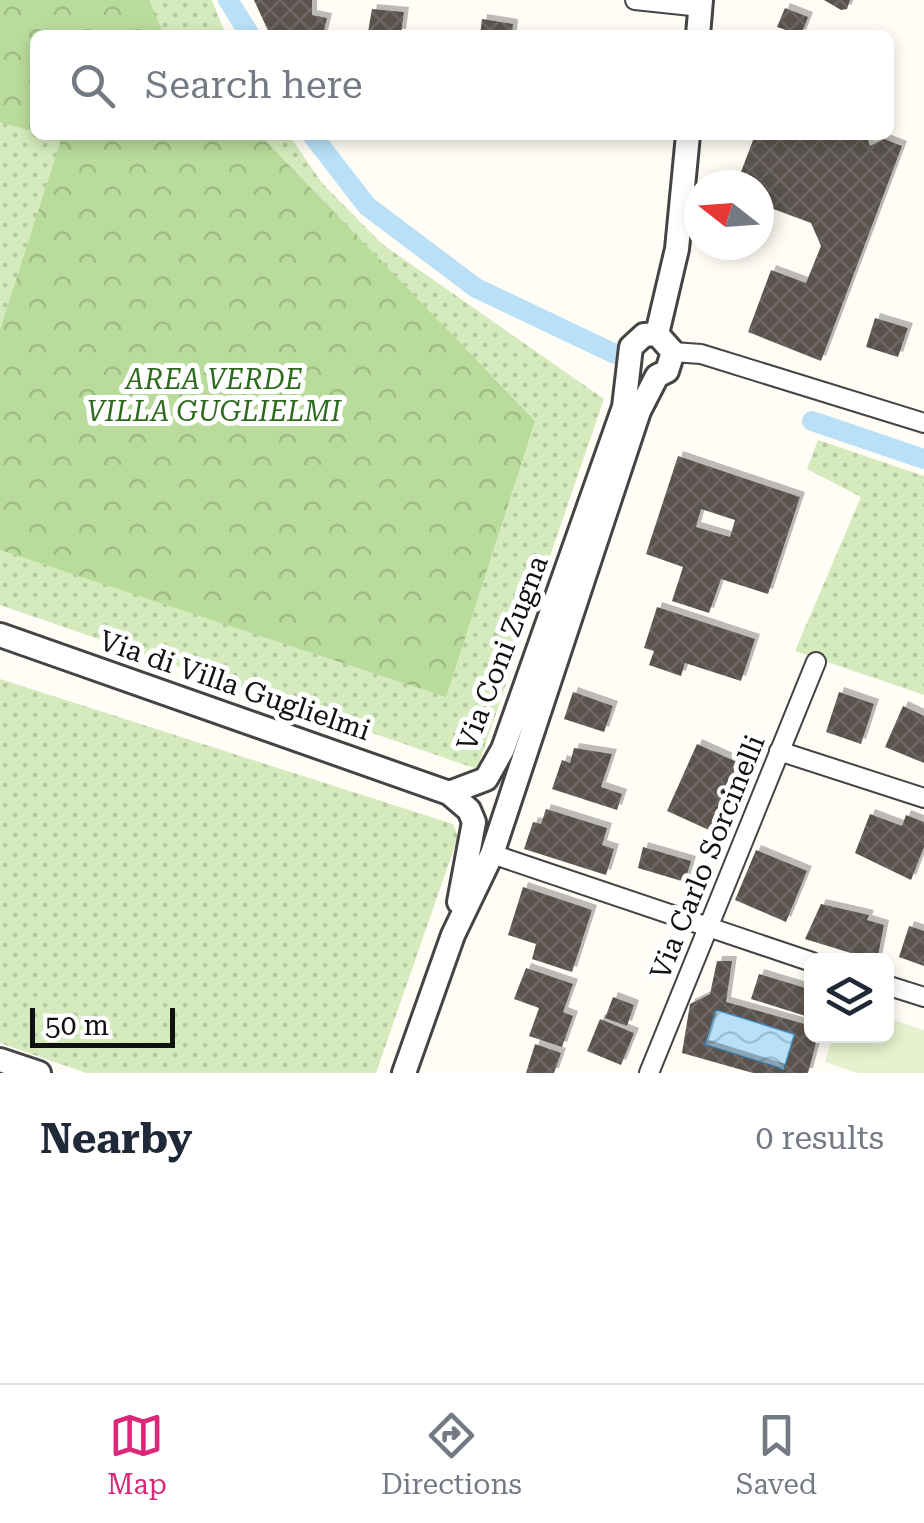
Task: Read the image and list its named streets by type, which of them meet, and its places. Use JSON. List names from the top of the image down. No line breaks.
{"streets":{"street":["Via Coni Zugna","Via di Villa Guglielmi","Via Carlo Sorcinelli"]},"crossings":[["Via Coni Zugna","Via di Villa Guglielmi"]],"parks":["AREA VERDE VILLA GUGLIELMI"],"scale_bar":"50 m","north":"left","page":{"search":"Search here","scale":"50 m","heading":["Nearby","0 results"],"nav":["Map","Directions","Saved"]}}
